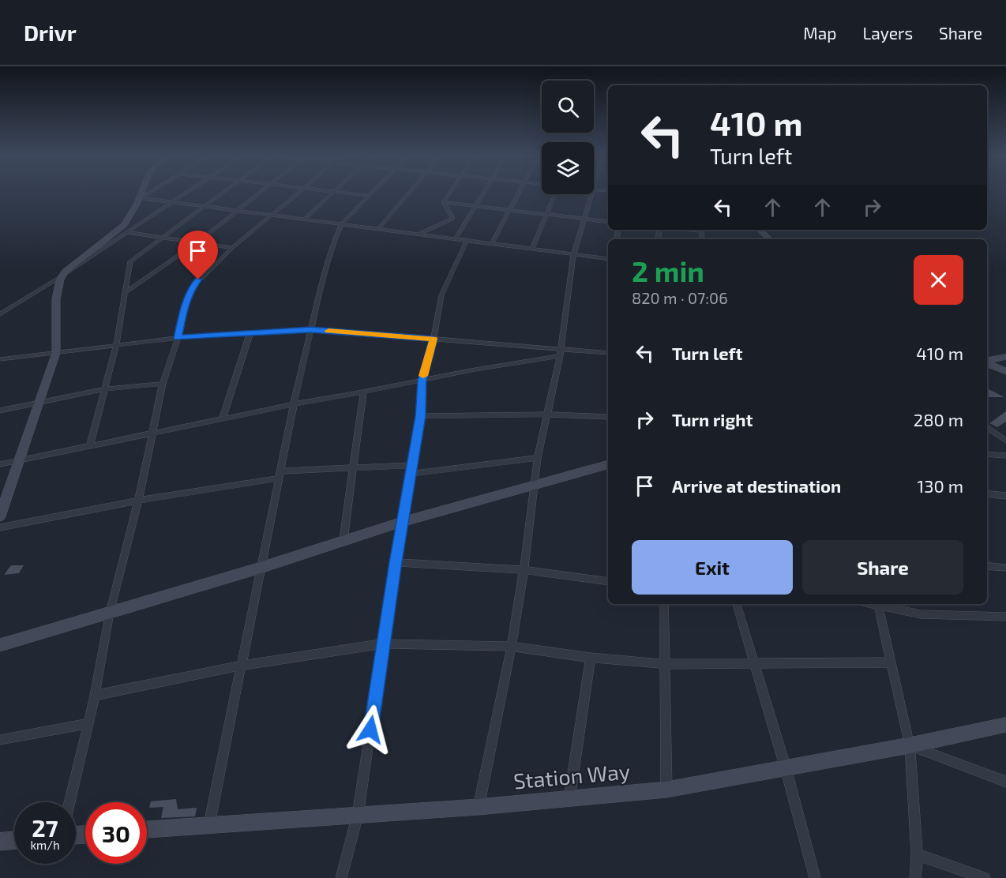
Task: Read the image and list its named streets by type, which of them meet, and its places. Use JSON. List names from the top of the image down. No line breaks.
{"streets":{"street":["Station Way"]},"page":{"header":"Drivr","nav":["Map","Layers","Share"],"turn":["410 m","Turn left"],"heading":["2 min","820 m · 07:06"],"list":[{"name":"Turn left","value":"410 m"},{"name":"Turn right","value":"280 m"},{"name":"Arrive at destination","value":"130 m"}],"buttons":["Exit","Share"],"speed":"27 km/h","limit":"30"}}
